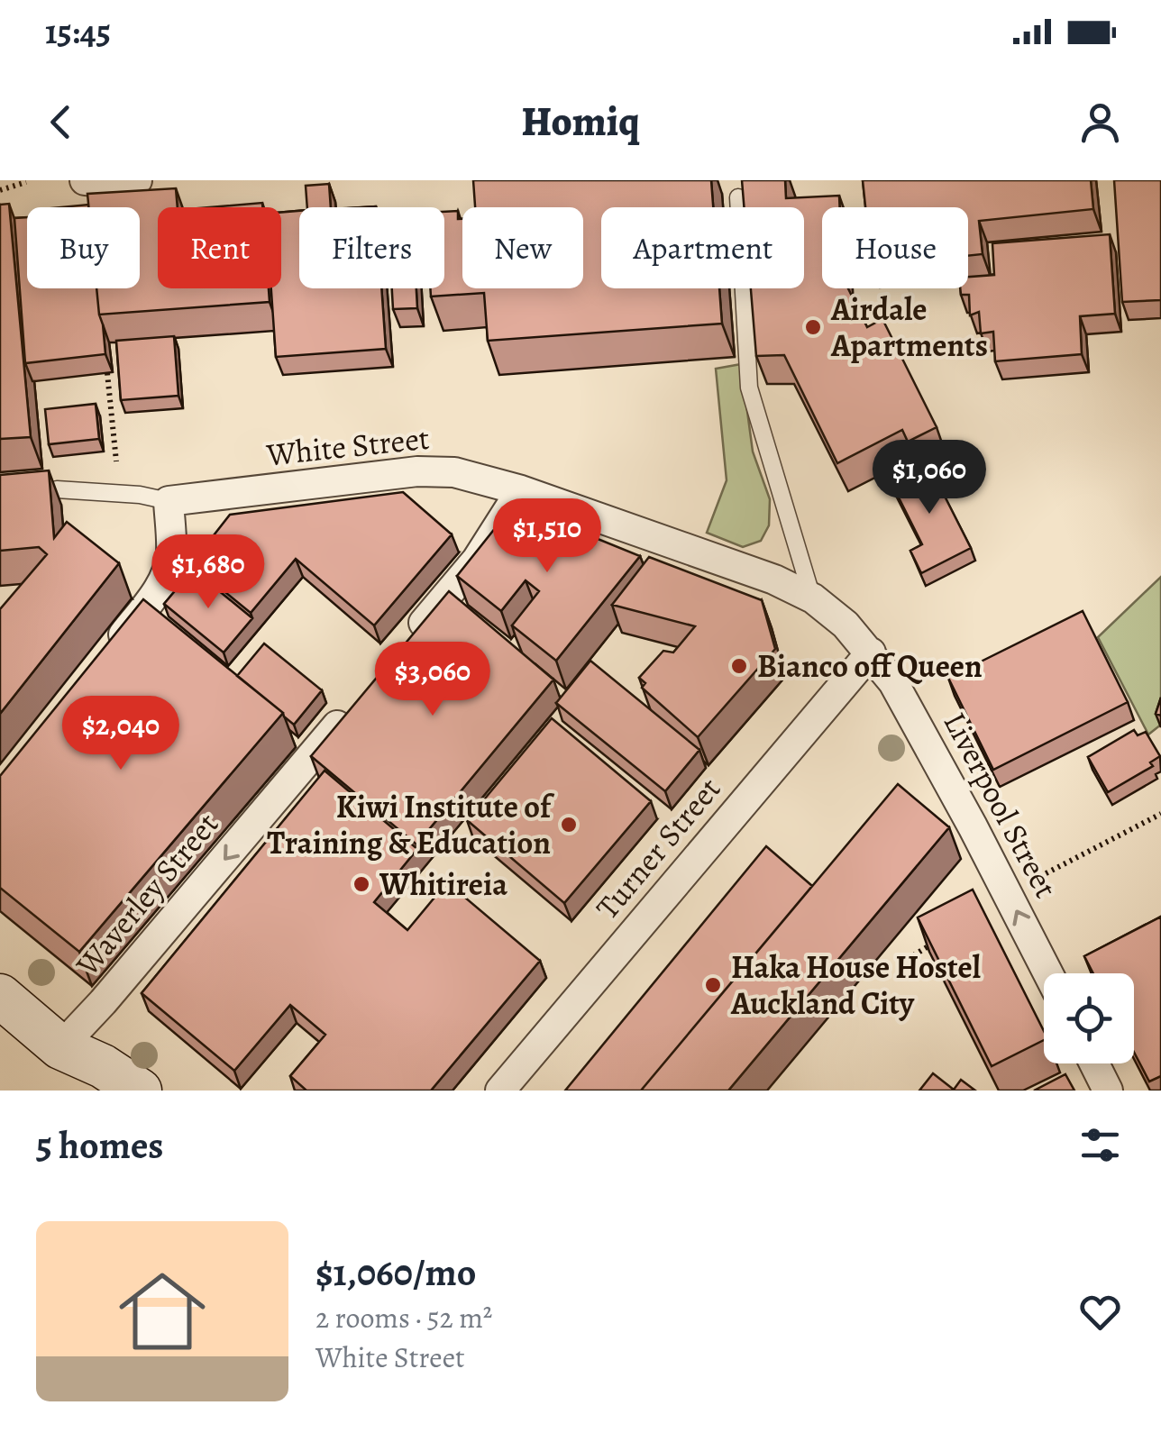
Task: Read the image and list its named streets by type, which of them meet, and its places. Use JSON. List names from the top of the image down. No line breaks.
{"streets":{"street":["White Street","Liverpool Street","Turner Street","Waverley Street"]},"crossings":[["White Street","Liverpool Street"],["White Street","Turner Street"],["Liverpool Street","Turner Street"]],"one_way":["Liverpool Street","Waverley Street"],"places":["Airdale Apartments","Bianco off Queen","Kiwi Institute of Training & Education","Whitireia","Haka House Hostel Auckland City"],"page":{"status":"15:45","header":"Homiq","chip":["Buy","Rent","Filters","New","Apartment","House"],"price":["$1,060","$1,510","$1,680","$3,060","$2,040"],"heading":"5 homes","list":[{"name":"$1,060/mo","note":"2 rooms · 52 m² · White Street"}]}}
